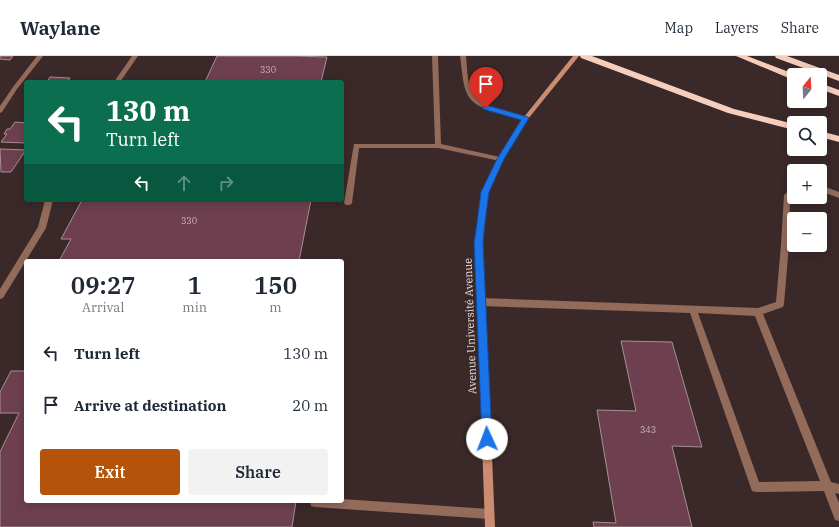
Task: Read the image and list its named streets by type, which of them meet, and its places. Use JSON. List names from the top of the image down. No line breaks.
{"streets":{"street":["Avenue Université Avenue"]},"house_numbers":["330","330","343"],"north":"top","page":{"header":"Waylane","nav":["Map","Layers","Share"],"map_buttons":["+","−"],"turn":["130 m","Turn left"],"eta":["09:27","Arrival","1","min","150","m"],"list":[{"name":"Turn left","value":"130 m"},{"name":"Arrive at destination","value":"20 m"}],"buttons":["Exit","Share"]}}
